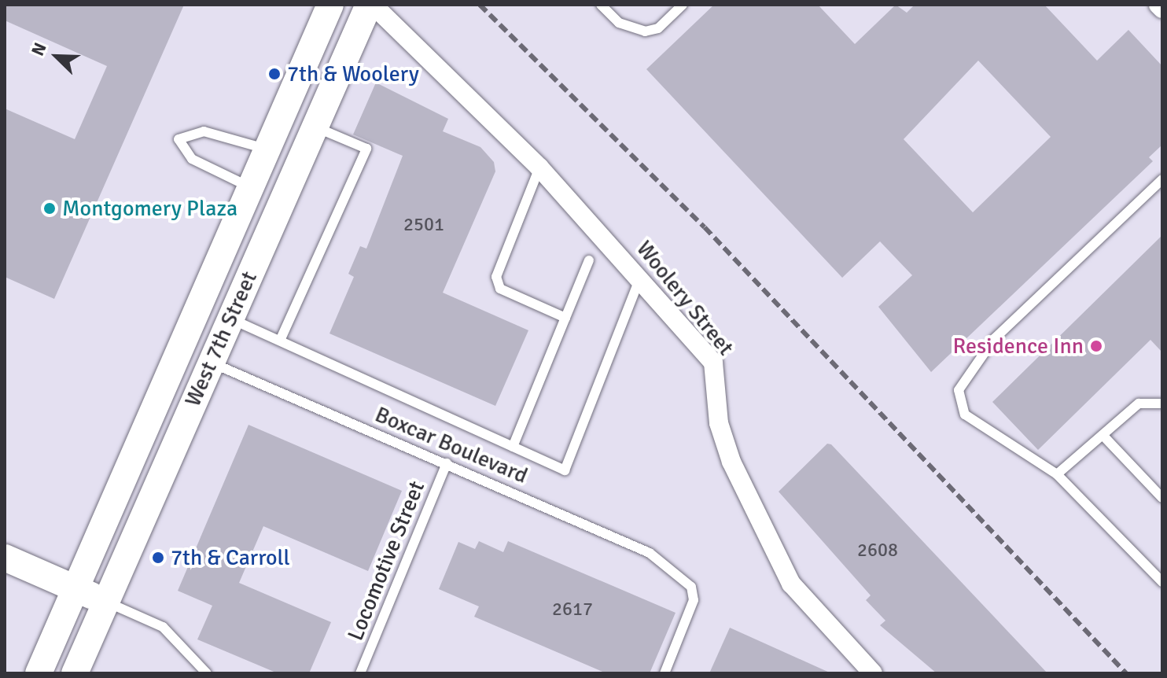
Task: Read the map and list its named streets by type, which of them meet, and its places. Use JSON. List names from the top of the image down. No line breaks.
{"streets":{"main road":["West 7th Street"],"street":["Woolery Street"],"lane":["Boxcar Boulevard","Locomotive Street"]},"crossings":[["Woolery Street","West 7th Street"],["West 7th Street","Boxcar Boulevard"],["Boxcar Boulevard","Locomotive Street"]],"places":["7th & Woolery","Montgomery Plaza","Residence Inn","7th & Carroll"],"house_numbers":["2501","2608","2617"],"north":"top left"}
